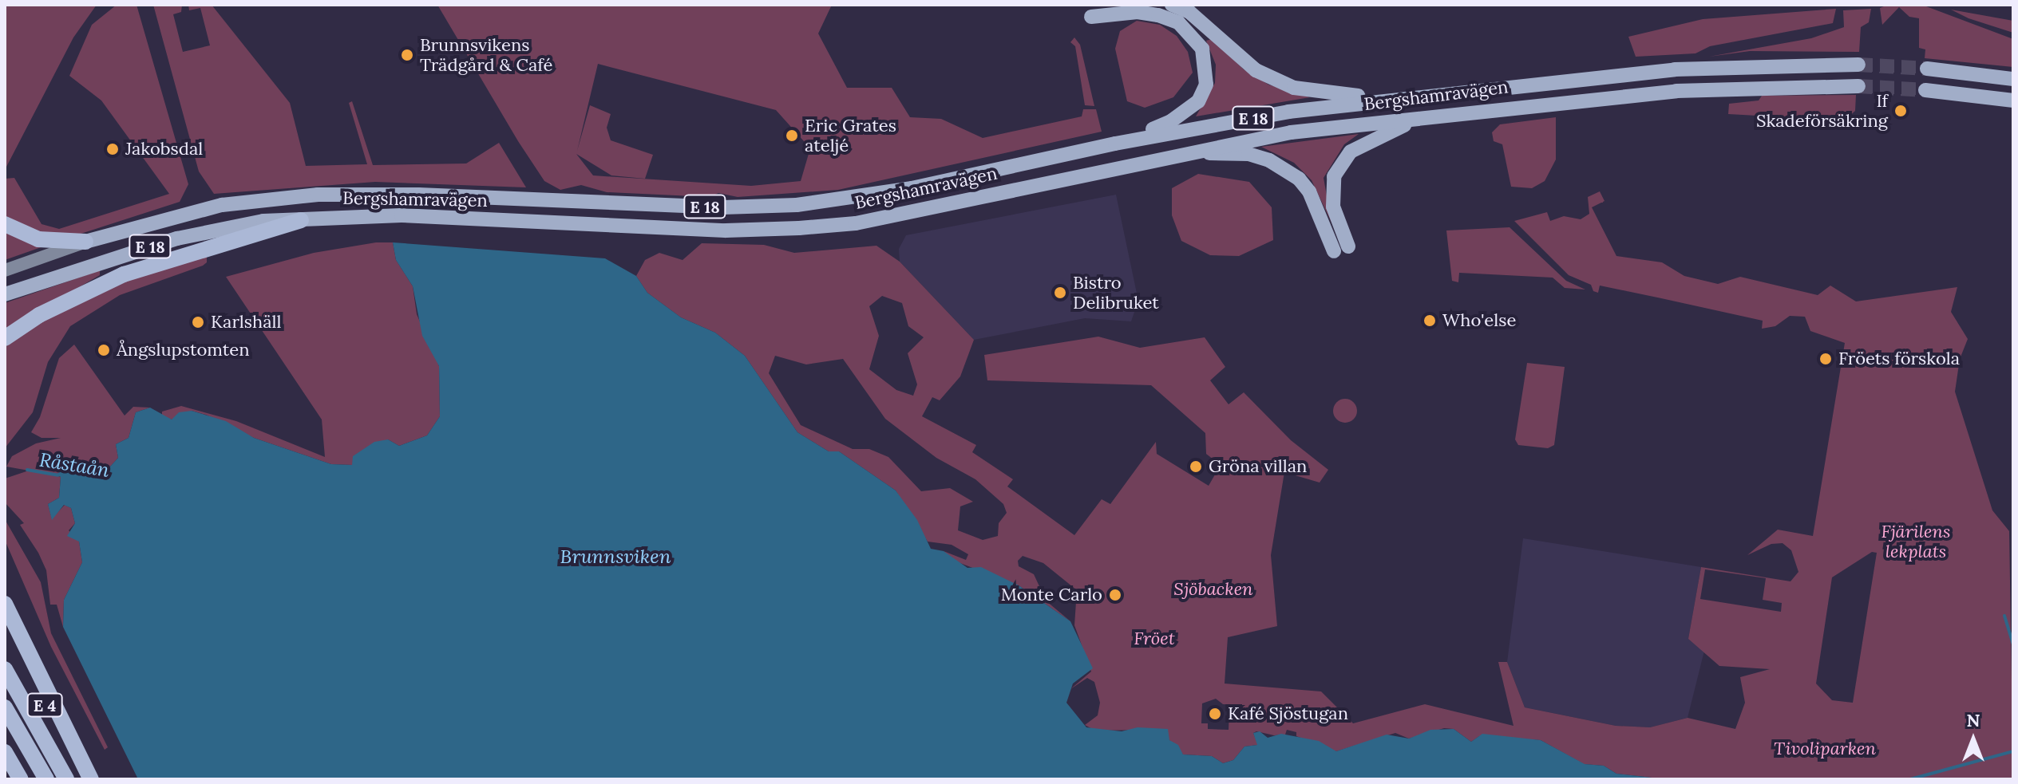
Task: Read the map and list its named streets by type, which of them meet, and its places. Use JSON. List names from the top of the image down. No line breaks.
{"streets":{"highway":["Bergshamravägen","E 18","E 4"]},"crossings":[["Bergshamravägen","E 18"]],"water":["Råstaån","Brunnsviken"],"parks":["Fjärilens lekplats","Sjöbacken","Fröet","Tivoliparken"],"places":["Brunnsvikens Trädgård & Café","If Skadeförsäkring","Eric Grates ateljé","Jakobsdal","Bistro Delibruket","Who'else","Karlshäll","Ångslupstomten","Fröets förskola","Gröna villan","Monte Carlo","Kafé Sjöstugan"],"north":"top"}
